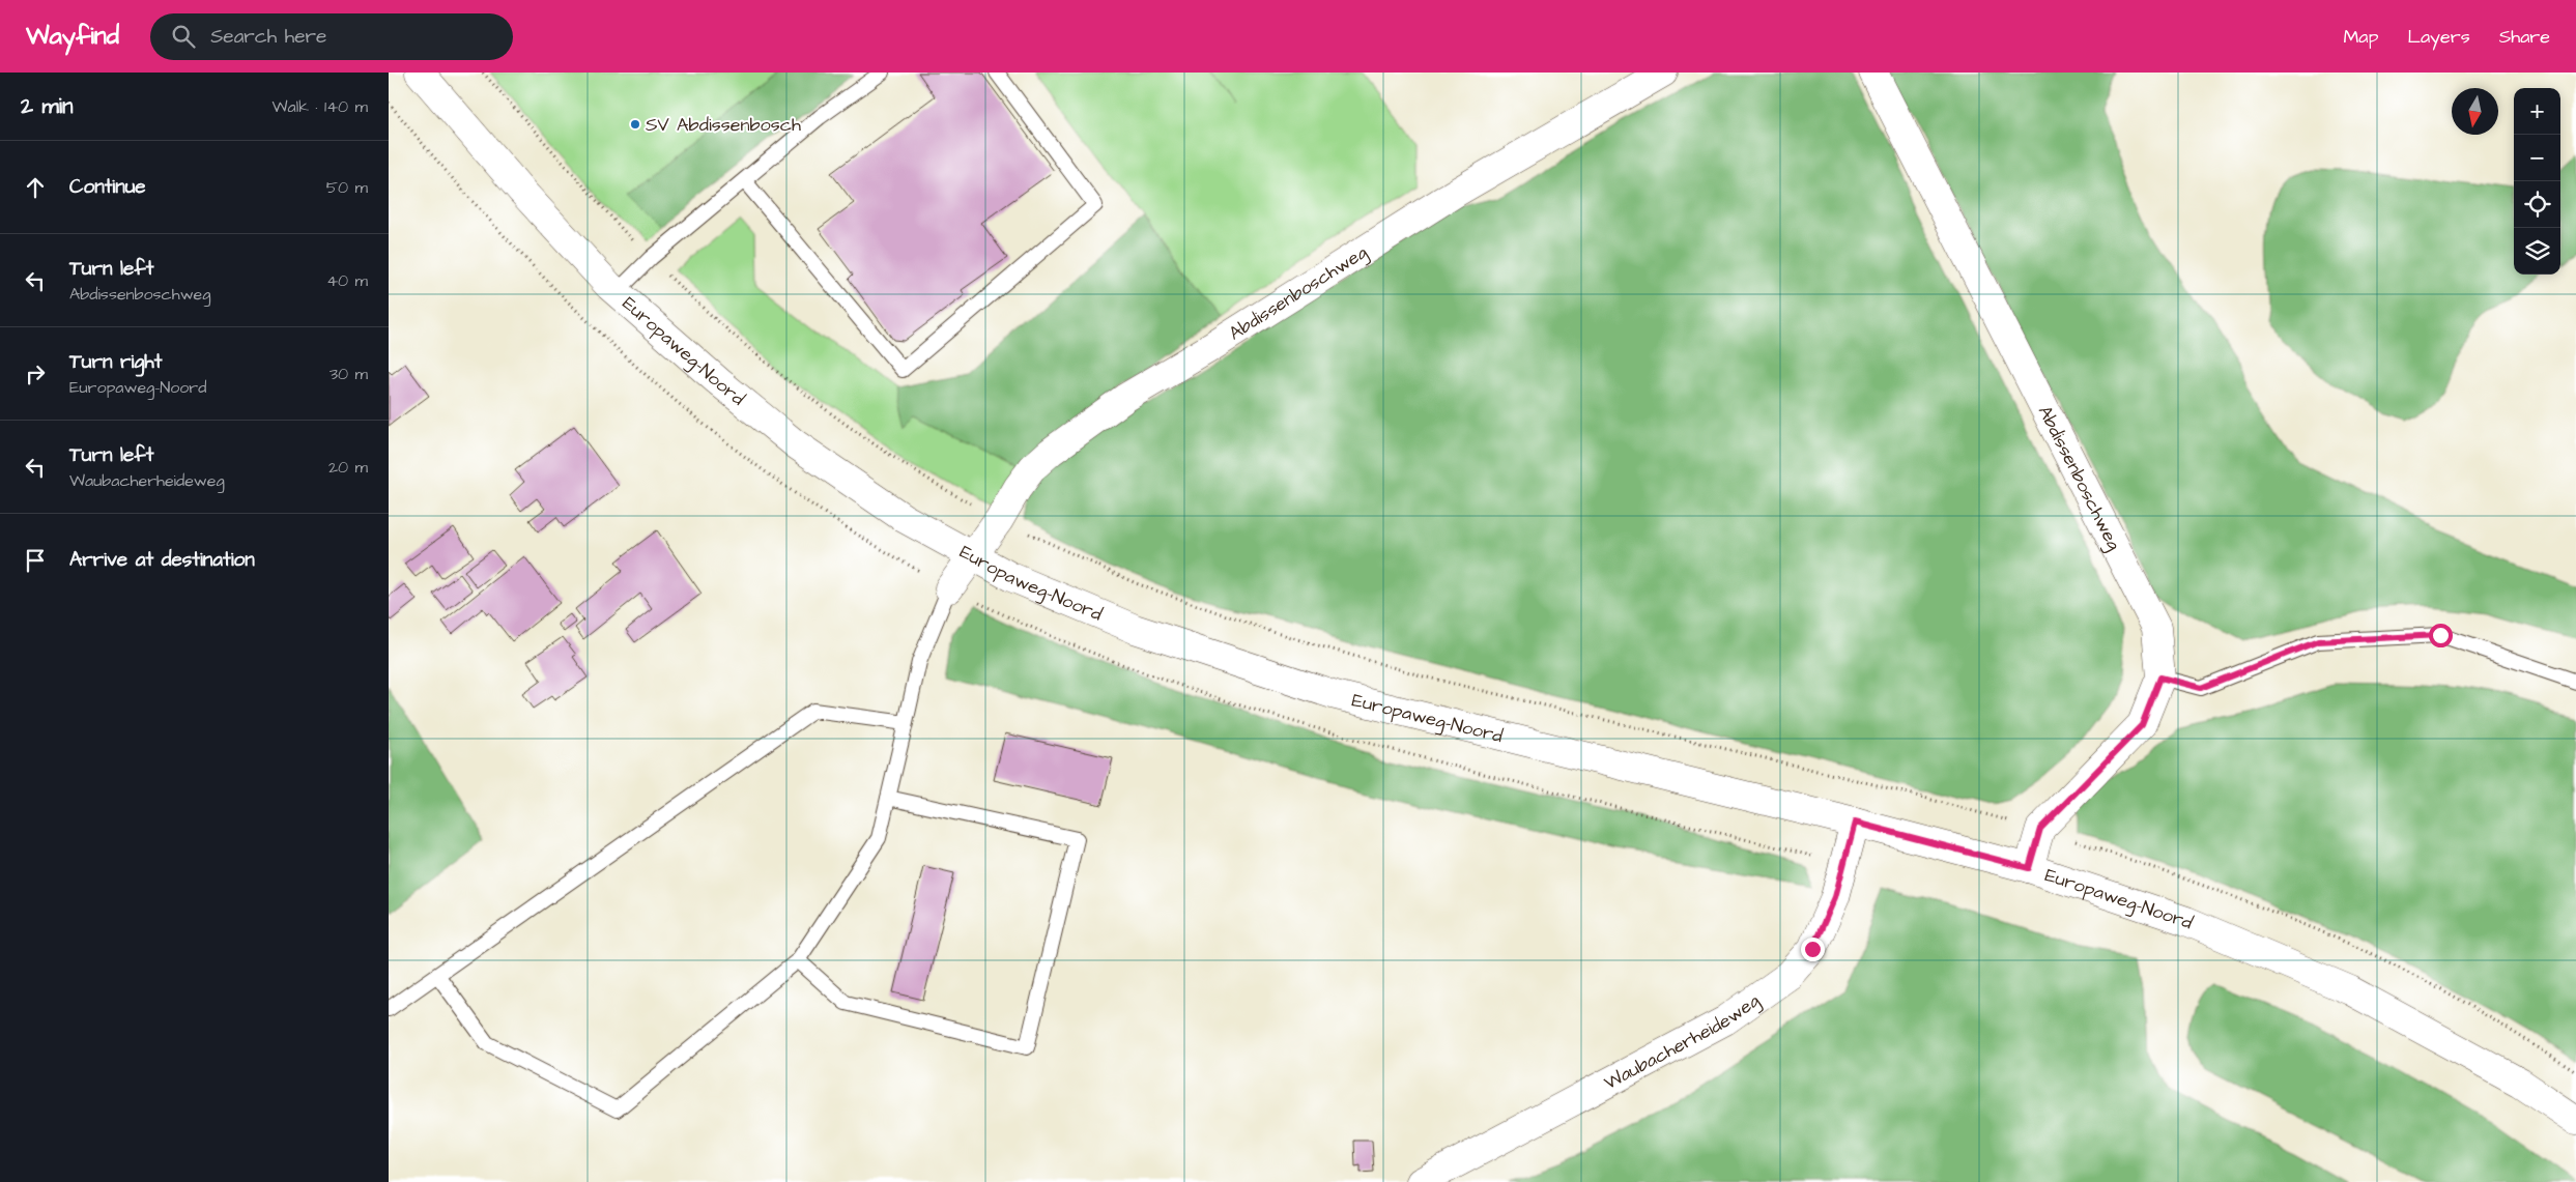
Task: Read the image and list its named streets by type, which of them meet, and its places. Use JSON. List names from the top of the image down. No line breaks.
{"streets":{"street":["Abdissenboschweg","Europaweg-Noord","Waubacherheideweg"]},"crossings":[["Abdissenboschweg","Europaweg-Noord"],["Europaweg-Noord","Waubacherheideweg"]],"places":["SV Abdissenbosch"],"north":"bottom","page":{"header":"Wayfind","search":"Search here","nav":["Map","Layers","Share"],"heading":["2 min","Walk · 140 m"],"map_buttons":["+","−"],"list":[["Continue","50 m"],["Turn left","Abdissenboschweg","40 m"],["Turn right","Europaweg-Noord","30 m"],["Turn left","Waubacherheideweg","20 m"],"Arrive at destination"]}}
